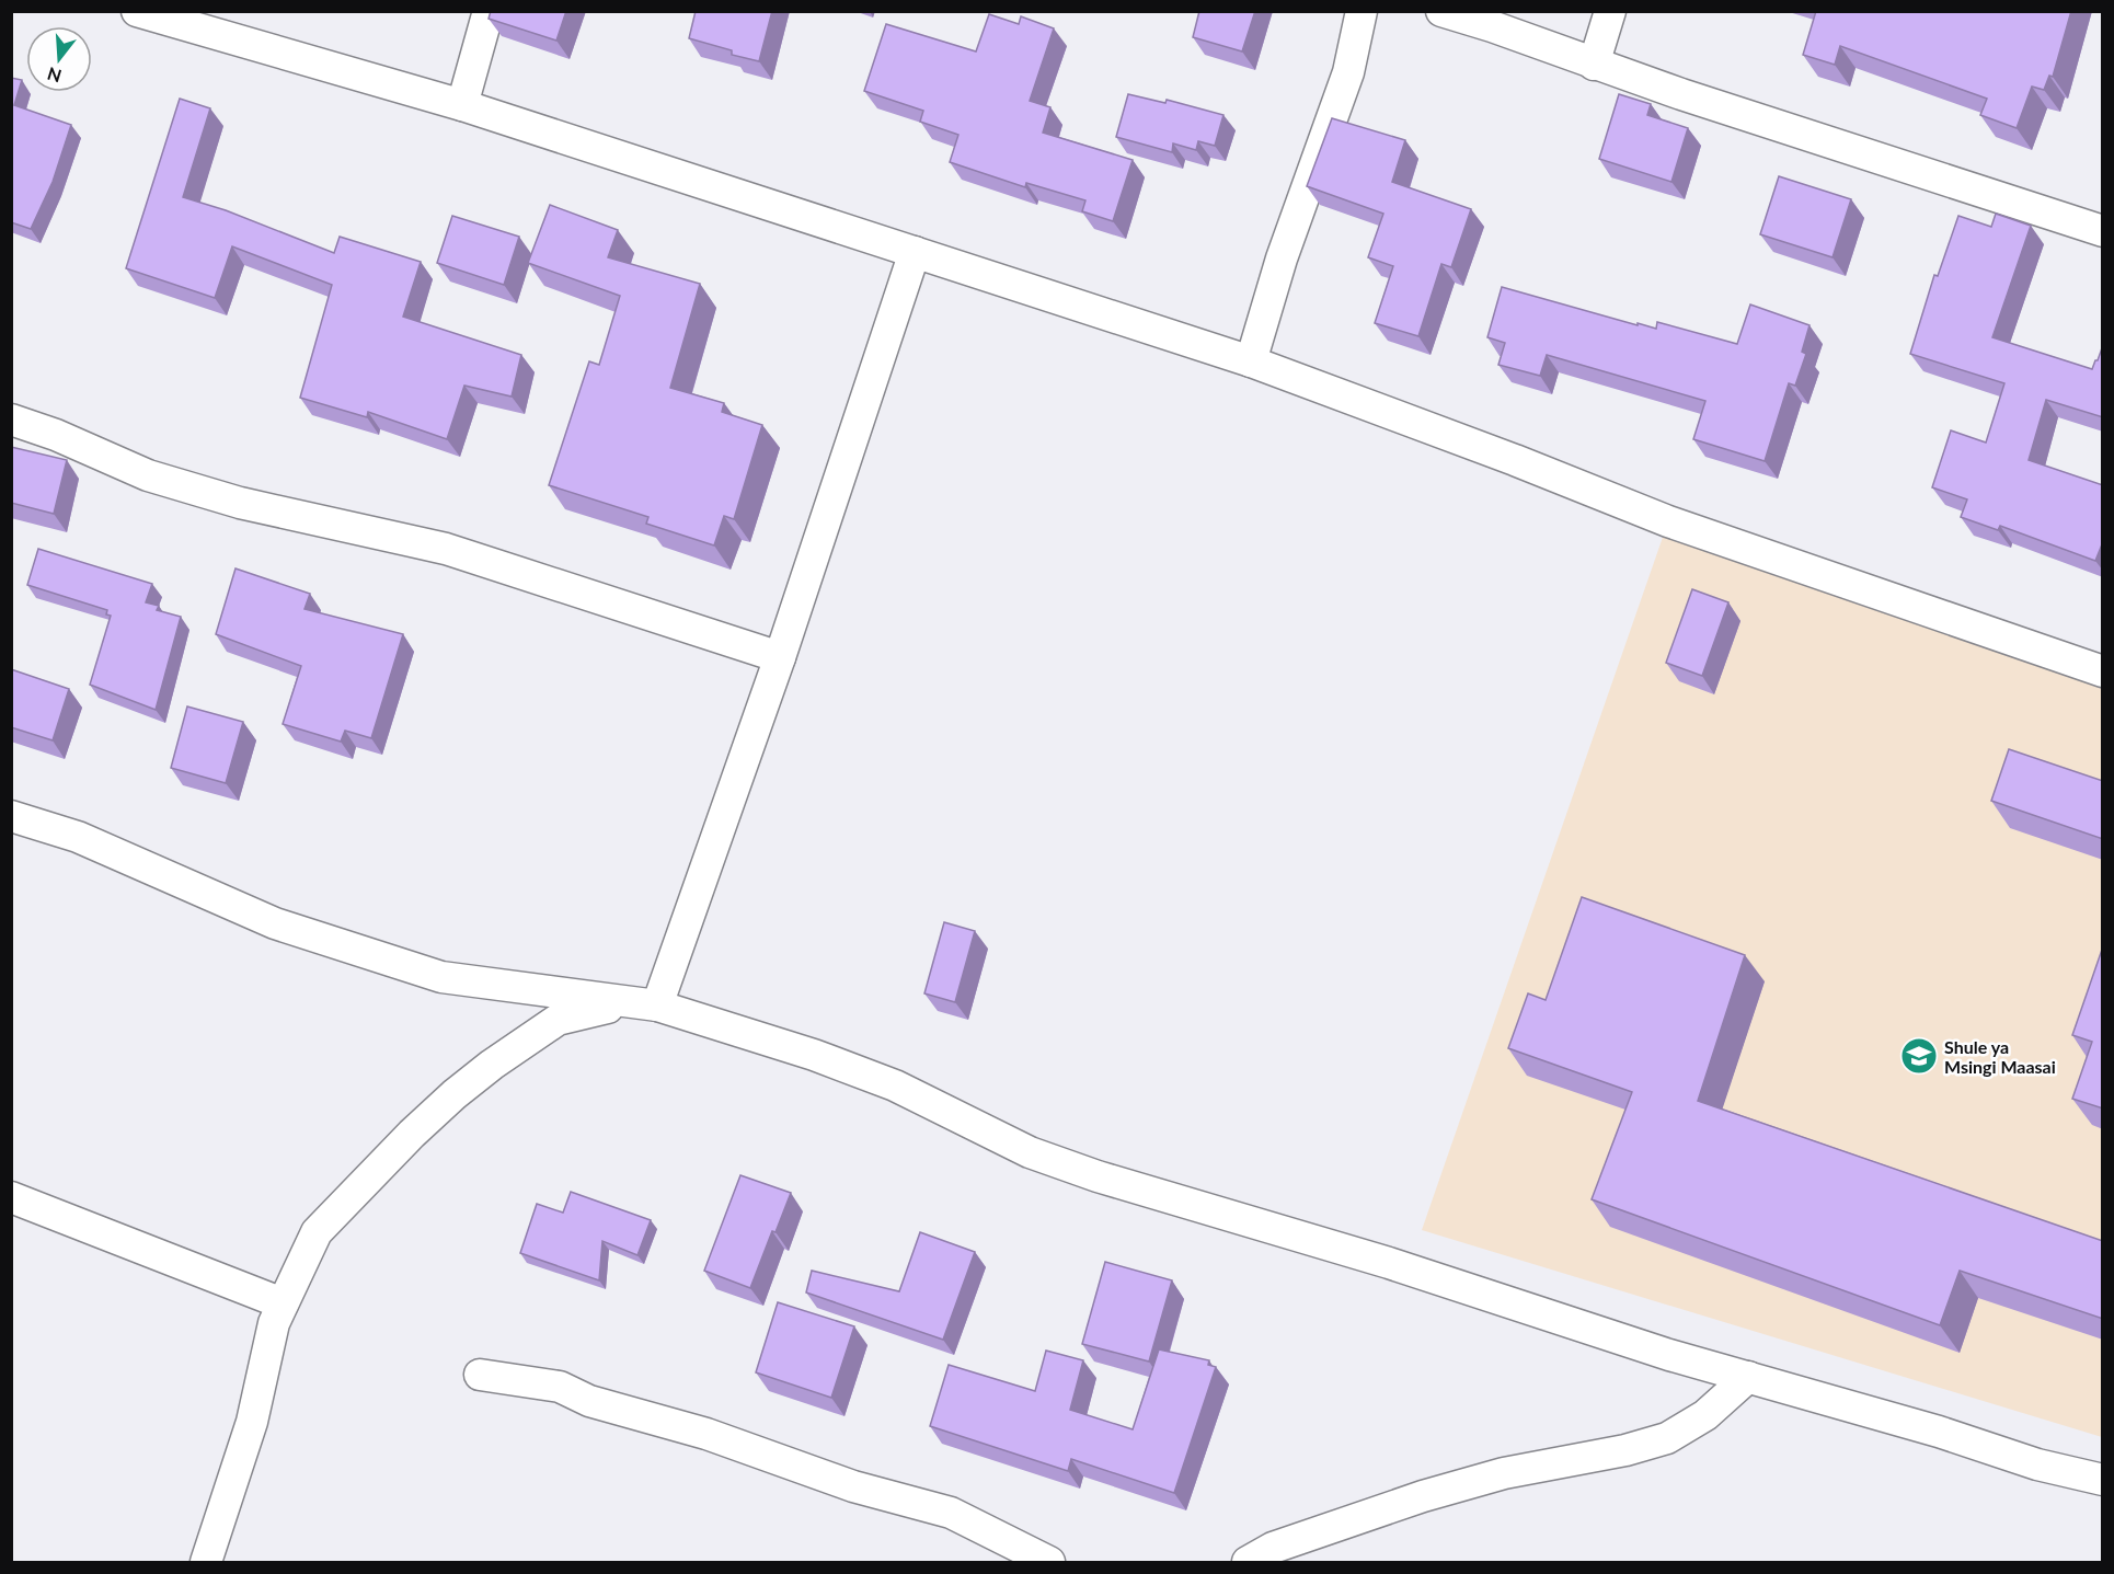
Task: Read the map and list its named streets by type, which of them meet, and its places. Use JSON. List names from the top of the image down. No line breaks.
{"places":{"school or university":["Shule ya Msingi Maasai"]},"north":"bottom"}
